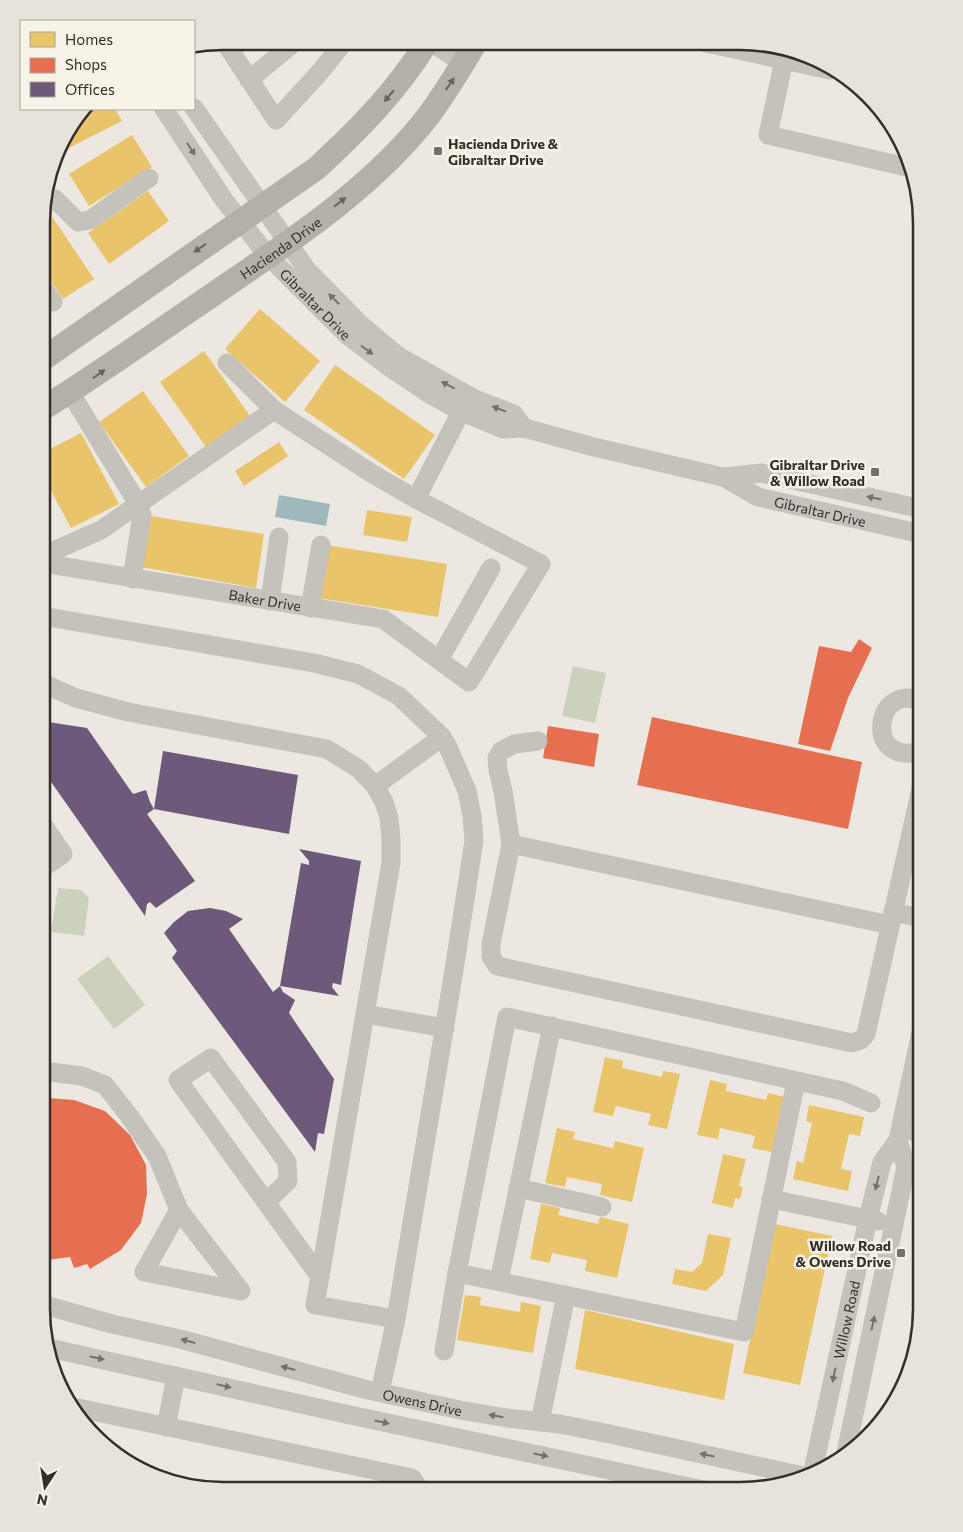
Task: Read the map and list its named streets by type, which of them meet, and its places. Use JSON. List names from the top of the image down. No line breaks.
{"streets":{"main road":["Hacienda Drive"],"street":["Gibraltar Drive","Baker Drive","Willow Road","Owens Drive"]},"crossings":[["Hacienda Drive","Gibraltar Drive"]],"places":{"transit":["Hacienda Drive & Gibraltar Drive","Gibraltar Drive & Willow Road","Willow Road & Owens Drive"]},"legend":["Homes","Shops","Offices"],"north":"bottom"}
